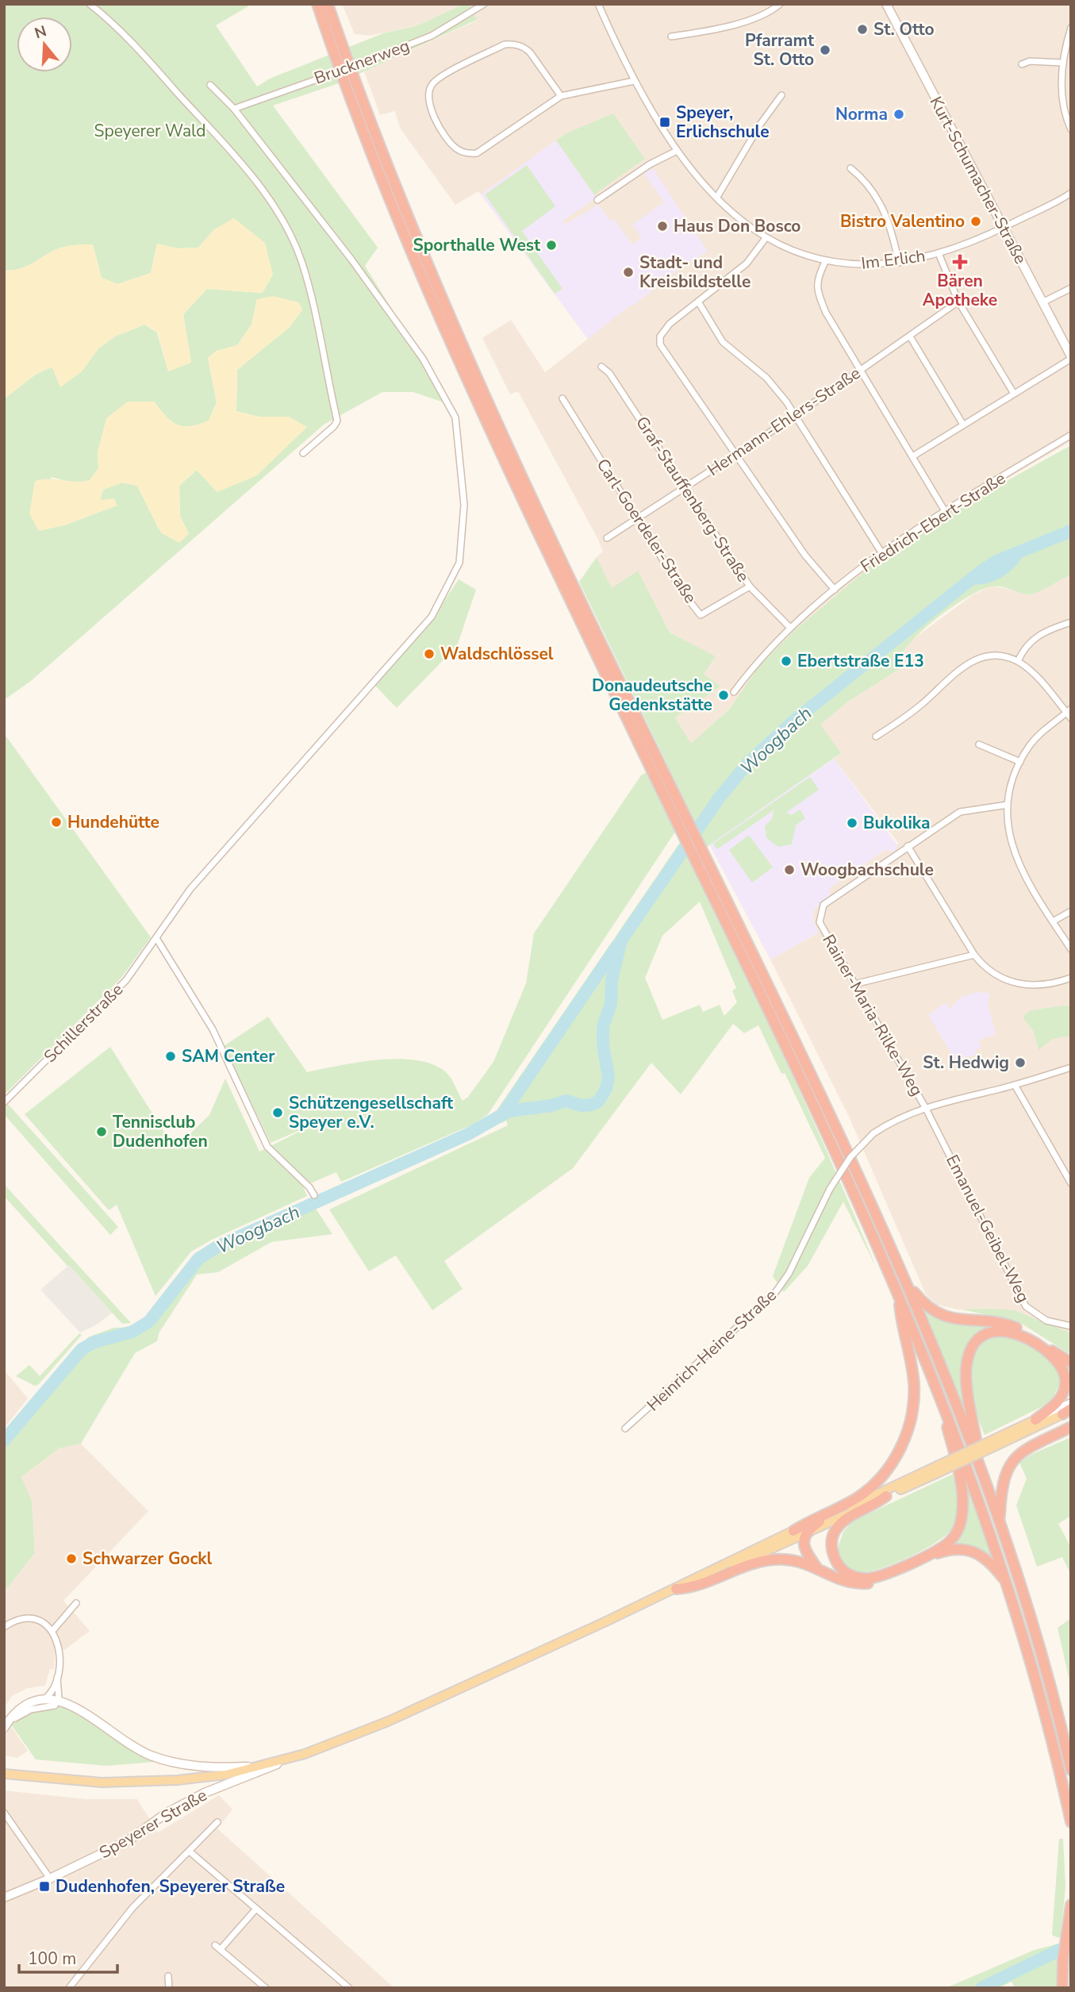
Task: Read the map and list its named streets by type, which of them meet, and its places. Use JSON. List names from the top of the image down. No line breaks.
{"streets":{"main road":["Kurt-Schumacher-Straße","Speyerer Straße"],"street":["Brucknerweg","Im Erlich","Hermann-Ehlers-Straße","Graf-Stauffenberg-Straße","Friedrich-Ebert-Straße","Carl-Goerdeler-Straße","Rainer-Maria-Rilke-Weg","Schillerstraße","Emanuel-Geibel-Weg","Heinrich-Heine-Straße"]},"crossings":[["Brucknerweg","Schillerstraße"],["Kurt-Schumacher-Straße","Im Erlich"],["Hermann-Ehlers-Straße","Graf-Stauffenberg-Straße"],["Hermann-Ehlers-Straße","Carl-Goerdeler-Straße"],["Graf-Stauffenberg-Straße","Friedrich-Ebert-Straße"],["Graf-Stauffenberg-Straße","Carl-Goerdeler-Straße"],["Rainer-Maria-Rilke-Weg","Emanuel-Geibel-Weg"],["Rainer-Maria-Rilke-Weg","Heinrich-Heine-Straße"],["Emanuel-Geibel-Weg","Heinrich-Heine-Straße"]],"water":["Woogbach"],"parks":["Speyerer Wald"],"places":{"other":["St. Otto","Pfarramt St. Otto","Norma","Bistro Valentino","Haus Don Bosco","Sporthalle West","Stadt- und Kreisbildstelle","Waldschlössel","Ebertstraße E13","Donaudeutsche Gedenkstätte","Hundehütte","Bukolika","Woogbachschule","SAM Center","St. Hedwig","Schützengesellschaft Speyer e.V.","Tennisclub Dudenhofen","Schwarzer Gockl"],"transit":["Speyer, Erlichschule","Dudenhofen, Speyerer Straße"],"health":["Bären Apotheke"]},"scale_bar":"100 m","north":"top"}
